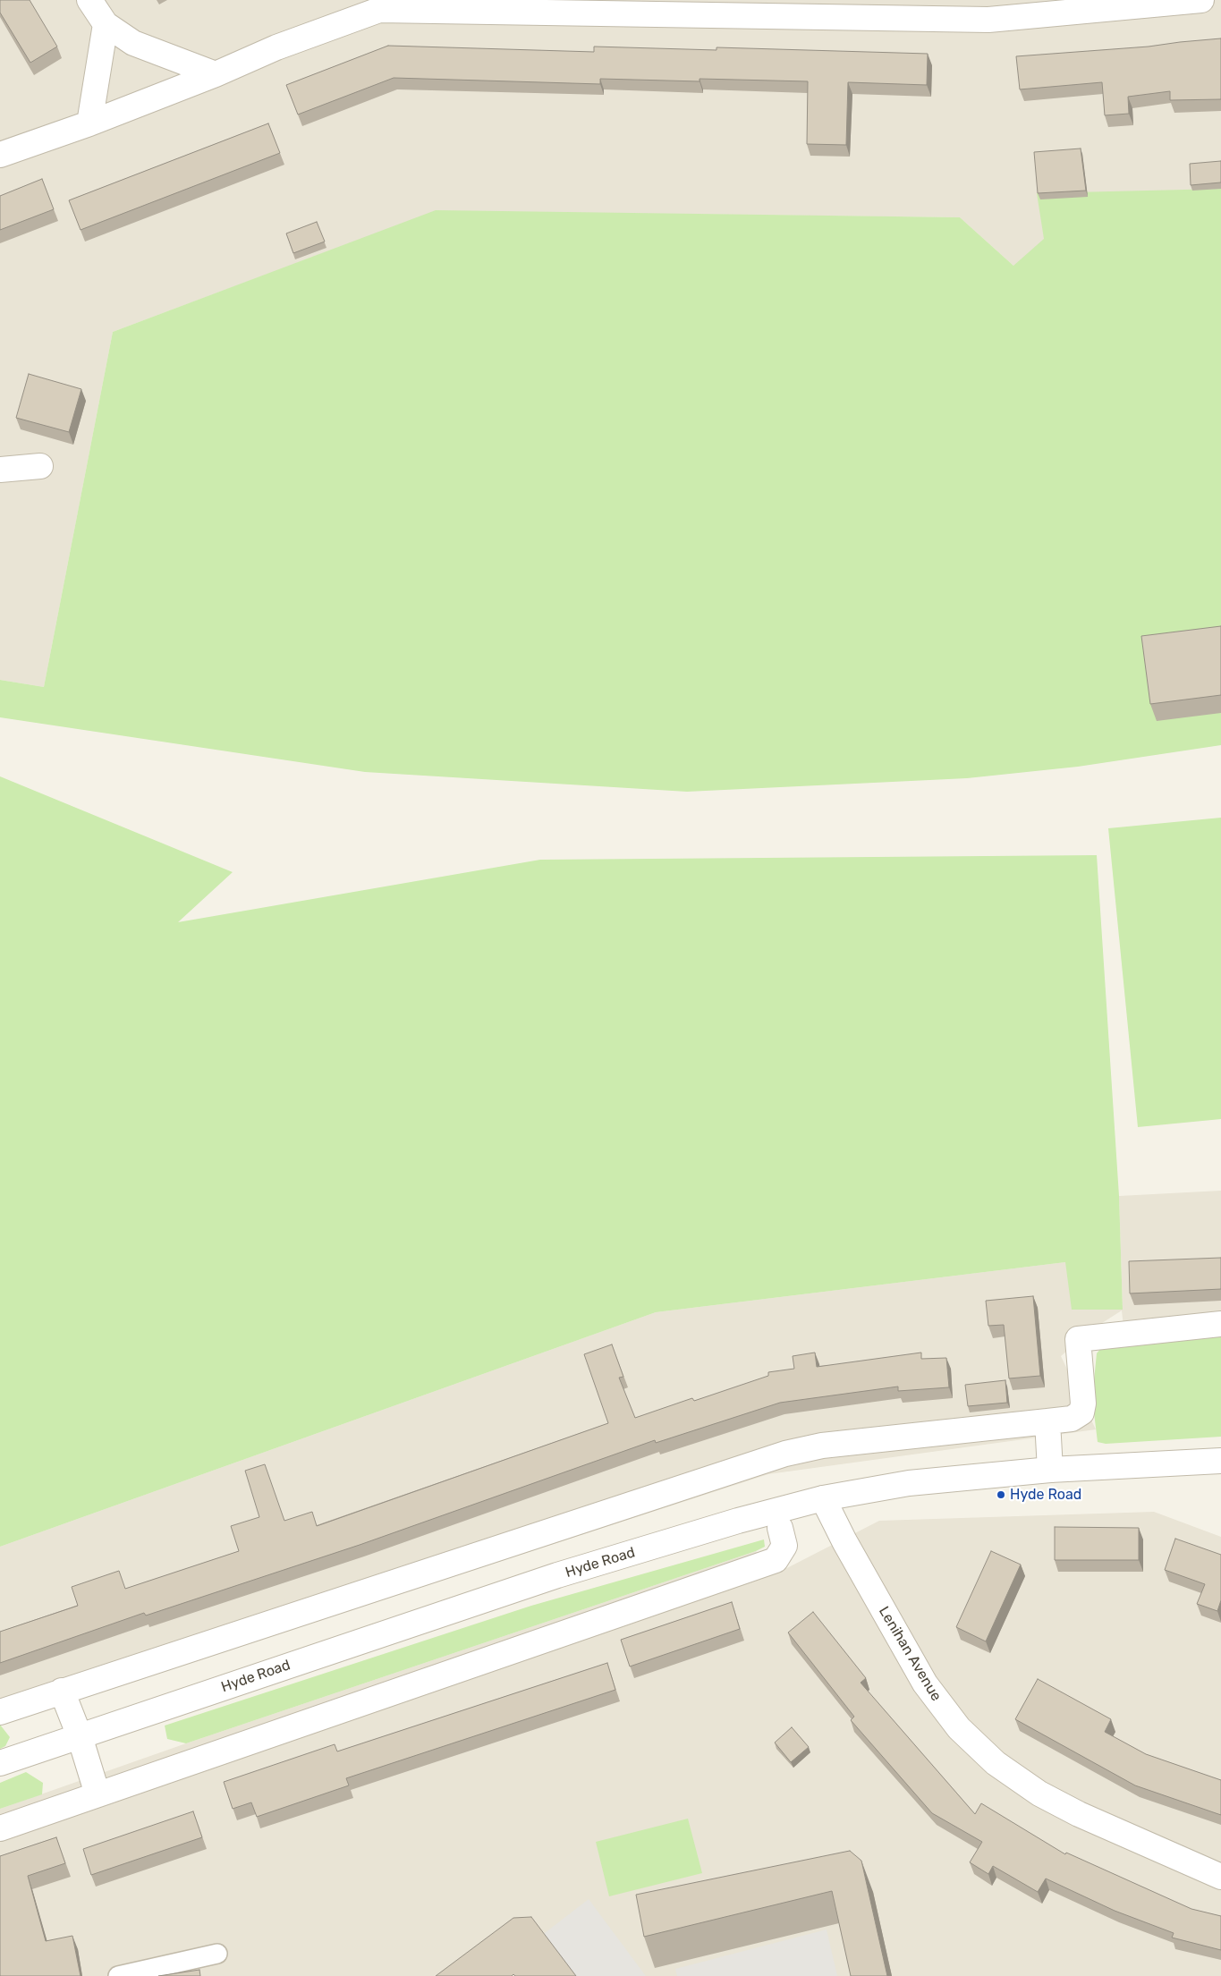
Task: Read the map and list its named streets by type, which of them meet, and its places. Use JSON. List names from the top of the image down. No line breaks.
{"streets":{"street":["Hyde Road","Lenihan Avenue"]},"crossings":[["Hyde Road","Lenihan Avenue"]],"places":["Hyde Road"]}
